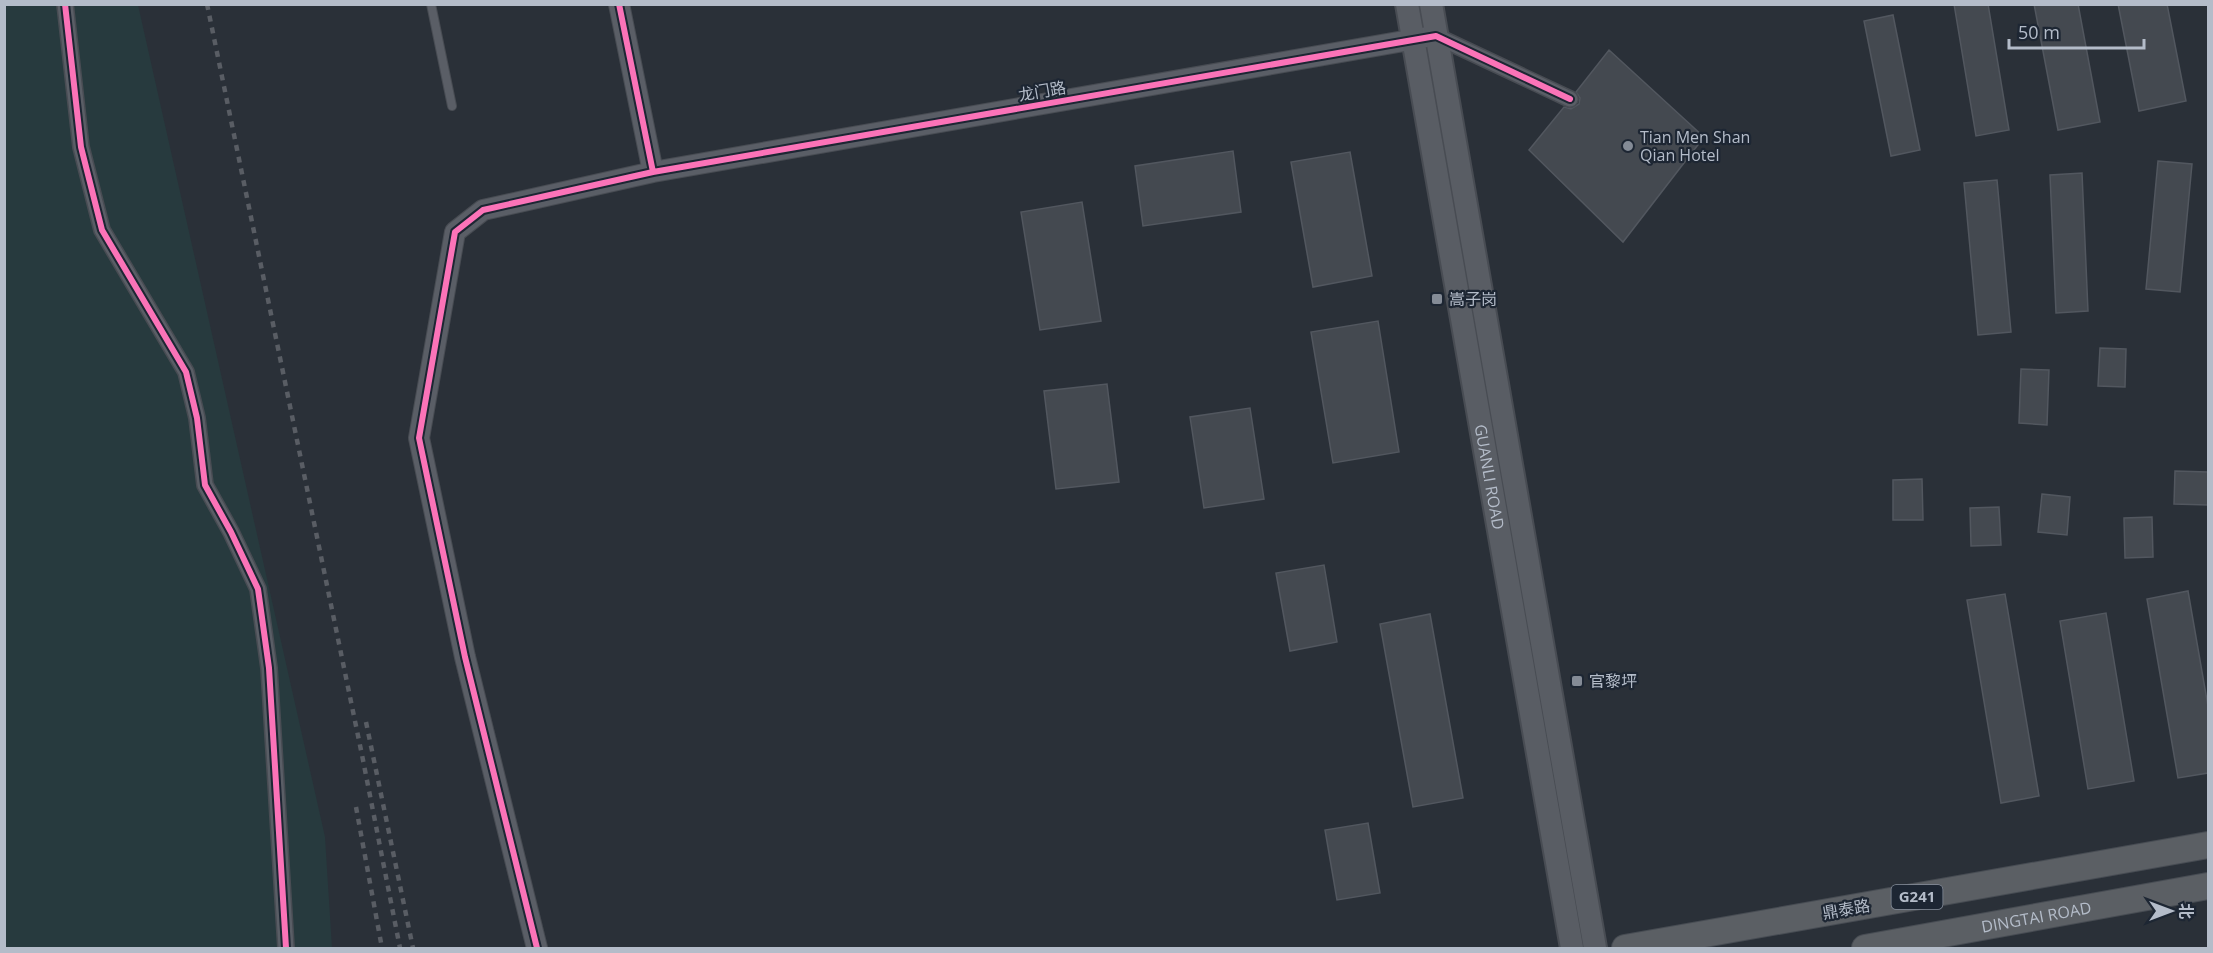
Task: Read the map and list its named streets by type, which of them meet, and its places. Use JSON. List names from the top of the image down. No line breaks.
{"streets":{"highway":["G241","鼎泰路","DINGTAI ROAD"],"main road":["GUANLI ROAD"],"street":["龙门路"]},"crossings":[["龙门路","GUANLI ROAD"]],"places":{"other":["Tian Men Shan Qian Hotel"],"transit":["嵩子岗","官黎坪"]},"scale_bar":"50 m","north":"right"}
